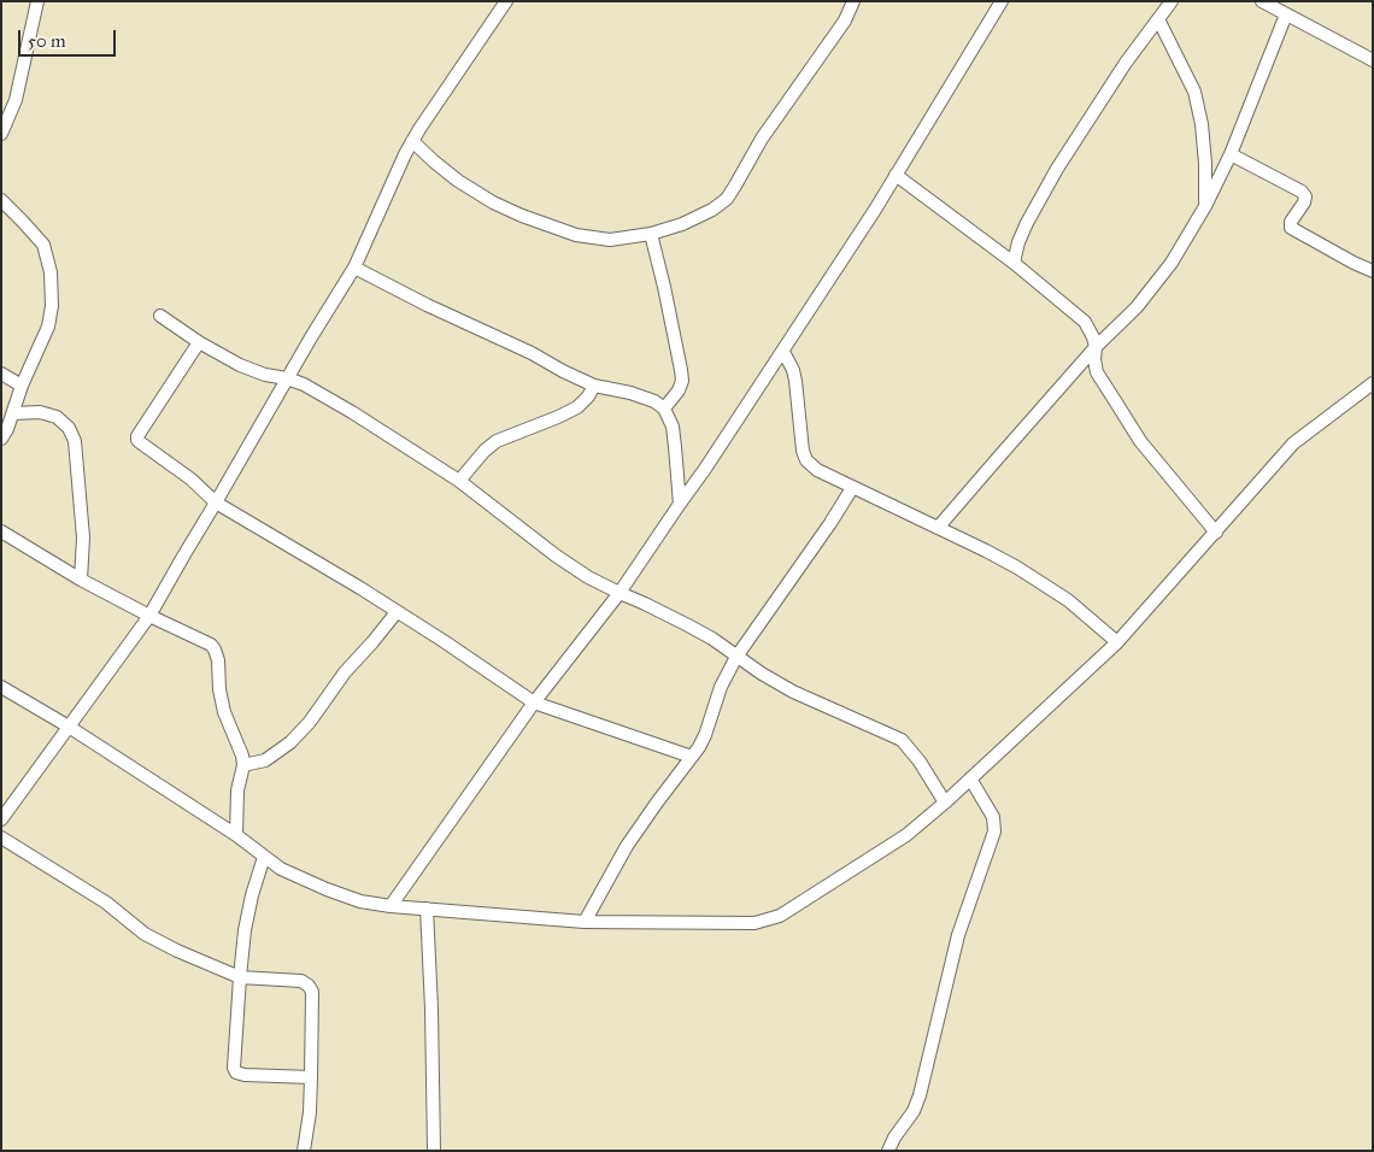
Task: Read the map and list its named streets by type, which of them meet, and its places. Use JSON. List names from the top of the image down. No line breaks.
{"scale_bar":"50 m"}
